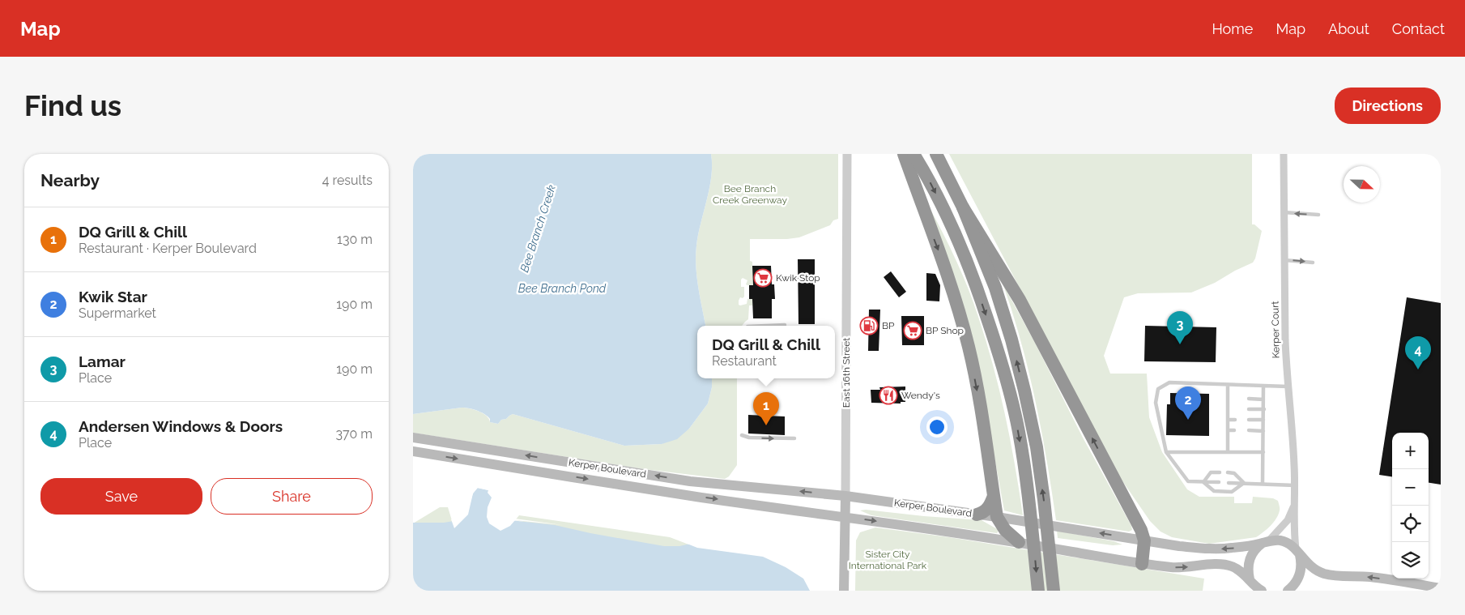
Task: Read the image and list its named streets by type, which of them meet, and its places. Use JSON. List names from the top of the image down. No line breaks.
{"streets":{"main road":["East 16th Street","Kerper Boulevard"],"street":["Kerper Court"]},"crossings":[["Kerper Court","Kerper Boulevard"],["East 16th Street","Kerper Boulevard"]],"water":["Bee Branch Creek","Bee Branch Pond"],"parks":["Bee Branch Creek Greenway","Sister City International Park"],"places":{"supermarket":["Kwik Stop","BP Shop"],"fuel station":["BP"],"restaurant":["Wendy's"]},"north":"right","page":{"header":"Map","nav":["Home","Map","About","Contact"],"buttons":["Directions",["Save","Share"]],"title":"Find us","heading":["Nearby","4 results"],"list":[{"mark":"1","name":"DQ Grill & Chill","note":"Restaurant · Kerper Boulevard","value":"130 m"},{"mark":"2","name":"Kwik Star","note":"Supermarket","value":"190 m"},{"mark":"3","name":"Lamar","note":"Place","value":"190 m"},{"mark":"4","name":"Andersen Windows & Doors","note":"Place","value":"370 m"}],"pins":["3","4","2","1"],"popup":["DQ Grill & Chill","Restaurant"],"map_buttons":["+","−"]}}
